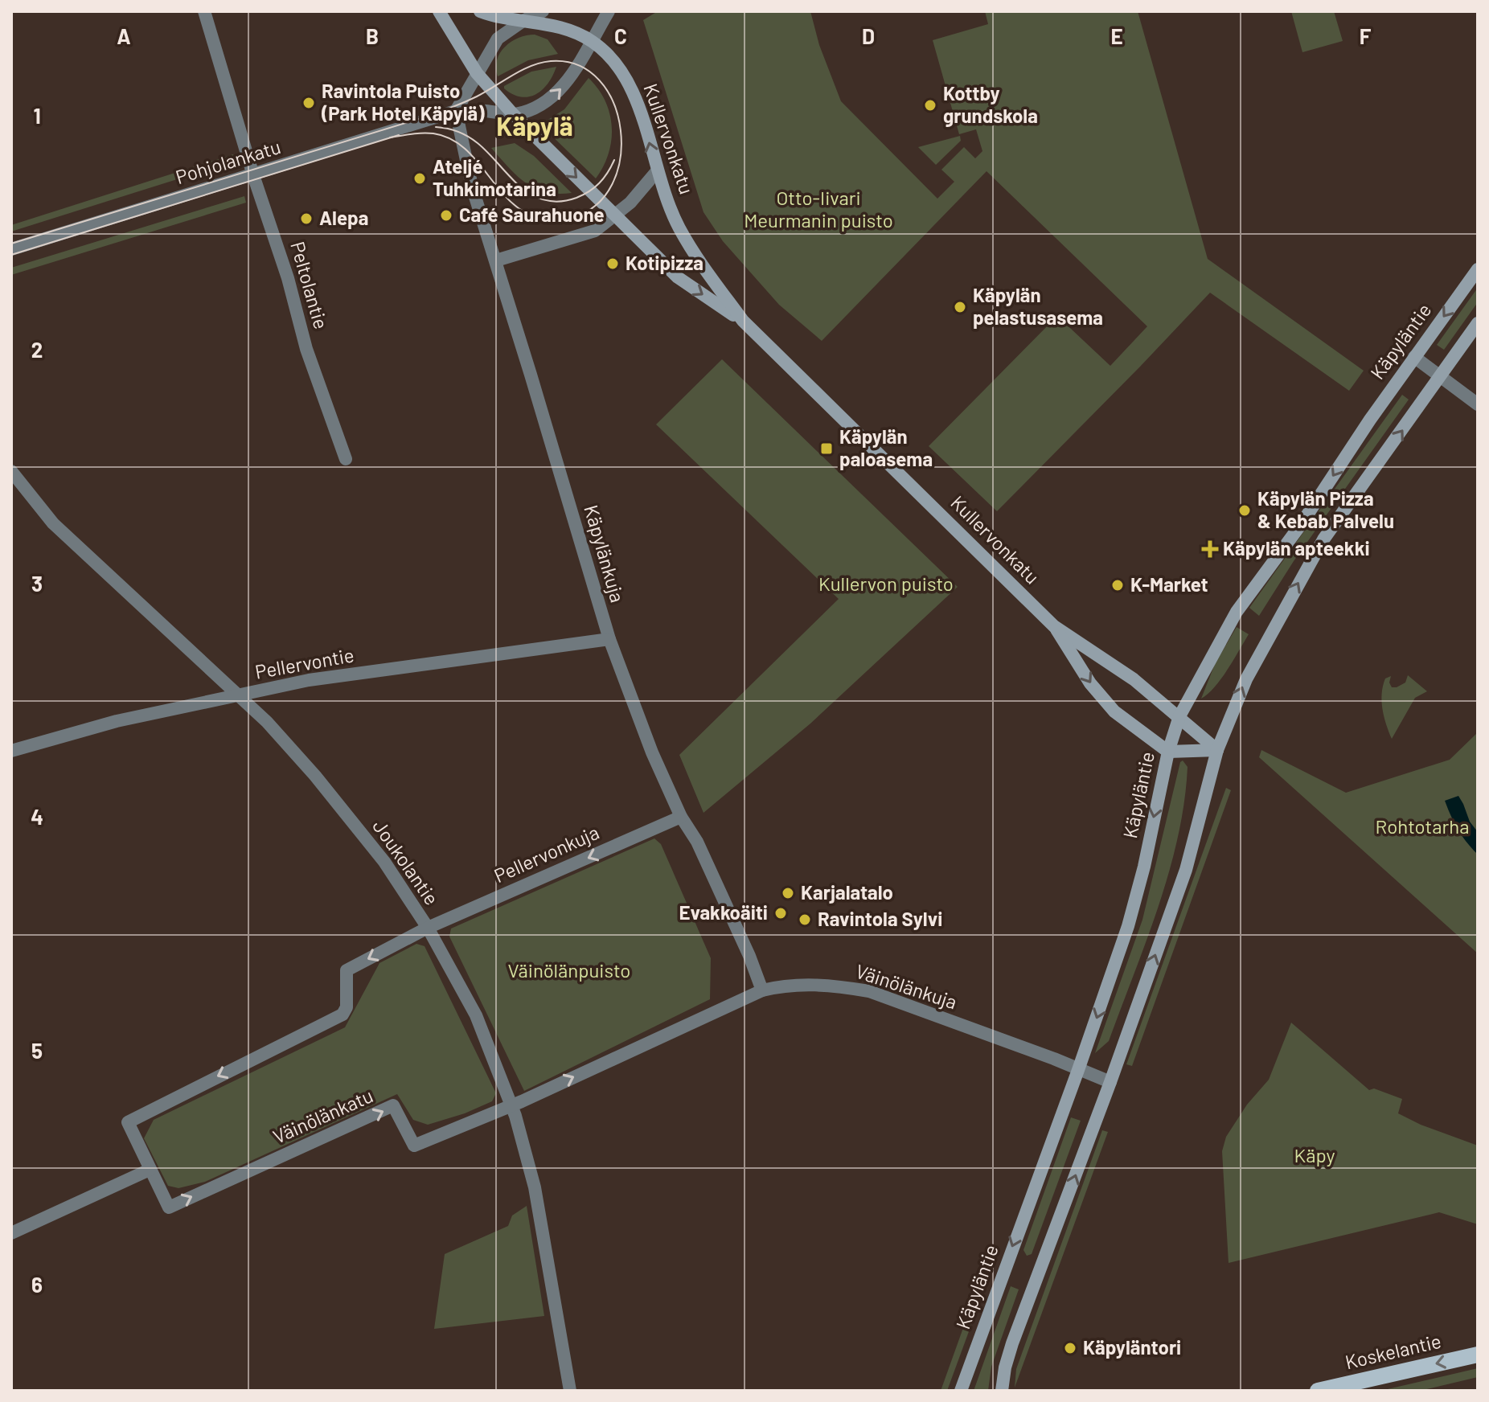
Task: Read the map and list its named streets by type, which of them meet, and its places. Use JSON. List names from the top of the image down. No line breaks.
{"streets":{"main road":["Kullervonkatu","Käpyläntie","Koskelantie"],"street":["Pohjolankatu","Peltolantie","Käpylänkuja","Pellervontie","Pellervonkuja","Joukolantie","Väinölänkuja","Väinölänkatu"]},"crossings":[["Kullervonkatu","Pohjolankatu"],["Kullervonkatu","Käpyläntie"],["Pohjolankatu","Peltolantie"],["Pohjolankatu","Käpylänkuja"],["Käpyläntie","Väinölänkuja"],["Käpylänkuja","Pellervontie"],["Käpylänkuja","Pellervonkuja"],["Käpylänkuja","Väinölänkuja"],["Pellervontie","Joukolantie"],["Pellervonkuja","Joukolantie"],["Pellervonkuja","Väinölänkatu"],["Joukolantie","Väinölänkuja"],["Joukolantie","Väinölänkatu"],["Väinölänkuja","Väinölänkatu"]],"one_way":["Pellervonkuja","Väinölänkuja","Koskelantie"],"districts":["Käpylä"],"parks":["Otto-Iivari Meurmanin puisto","Kullervon puisto","Rohtotarha","Väinölänpuisto","Käpy"],"places":{"other":["Ravintola Puisto (Park Hotel Käpylä)","Kottby grundskola","Ateljé Tuhkimotarina","Café Saurahuone","Alepa","Kotipizza","Käpylän pelastusasema","Käpylän Pizza & Kebab Palvelu","K-Market","Karjalatalo","Evakkoäiti","Ravintola Sylvi","Käpyläntori"],"transit":["Käpylän paloasema"],"health":["Käpylän apteekki"]},"grid":{"columns":["A","B","C","D","E","F"],"rows":["1","2","3","4","5","6"]}}
